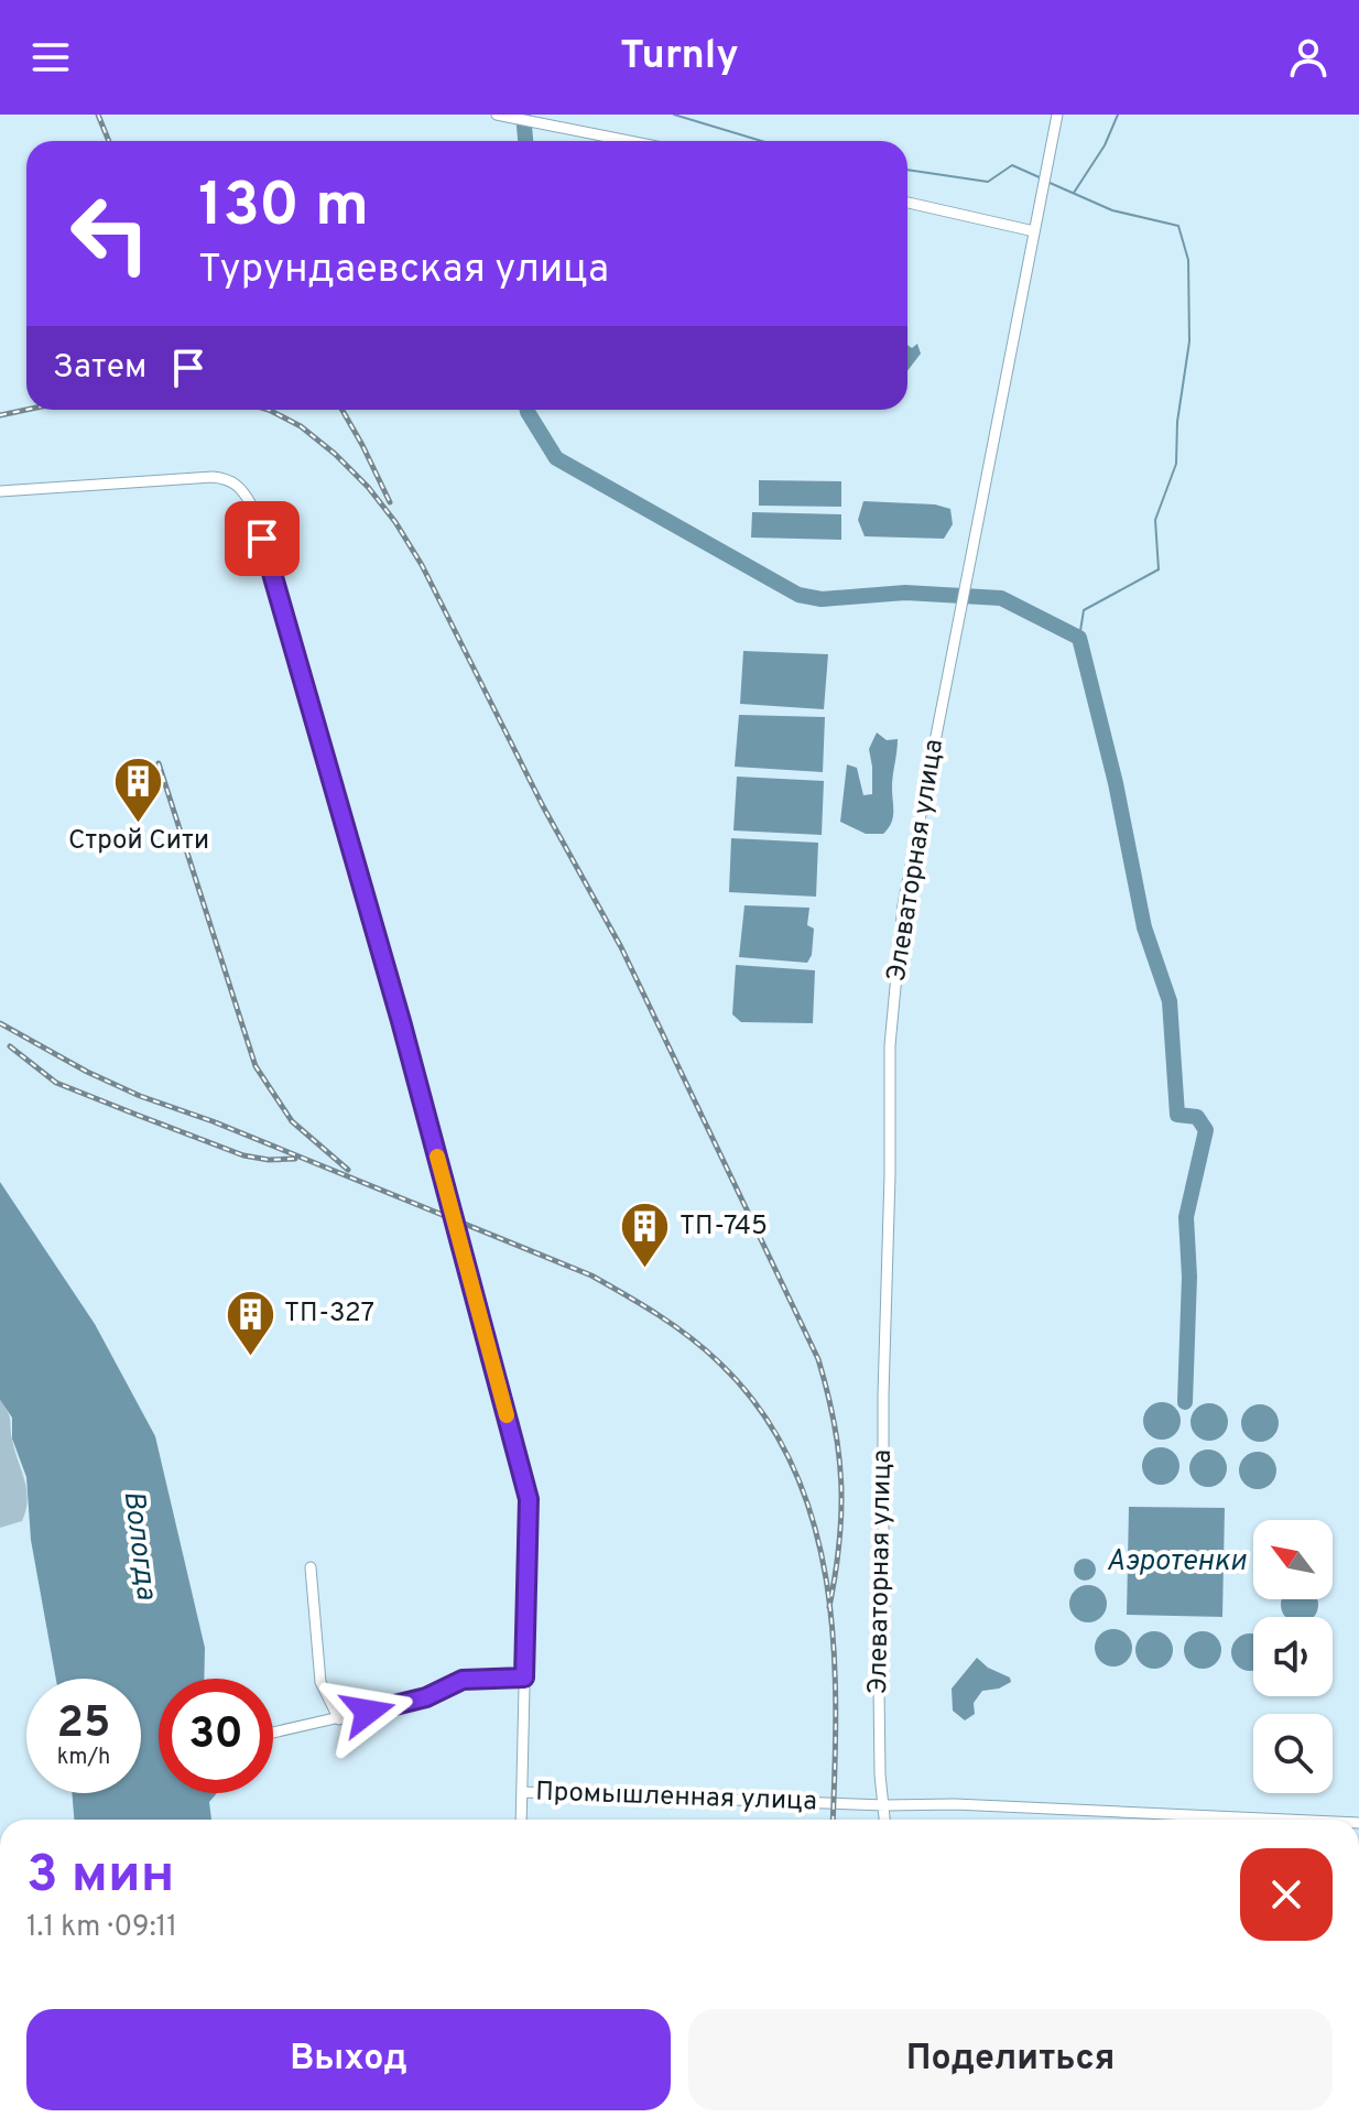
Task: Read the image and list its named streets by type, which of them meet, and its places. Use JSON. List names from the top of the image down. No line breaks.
{"streets":{"street":["Элеваторная улица","Промышленная улица"]},"crossings":[["Элеваторная улица","Промышленная улица"]],"water":["Вологда","Аэротенки"],"places":{"building":["Строй Сити","ТП-745","ТП-327"]},"north":"top left","page":{"header":"Turnly","turn":["130 m","Турундаевская улица"],"then":"Затем","speed":"25 km/h","limit":"30","heading":["3 мин","1.1 km · 09:11"],"buttons":["Выход","Поделиться"]}}
